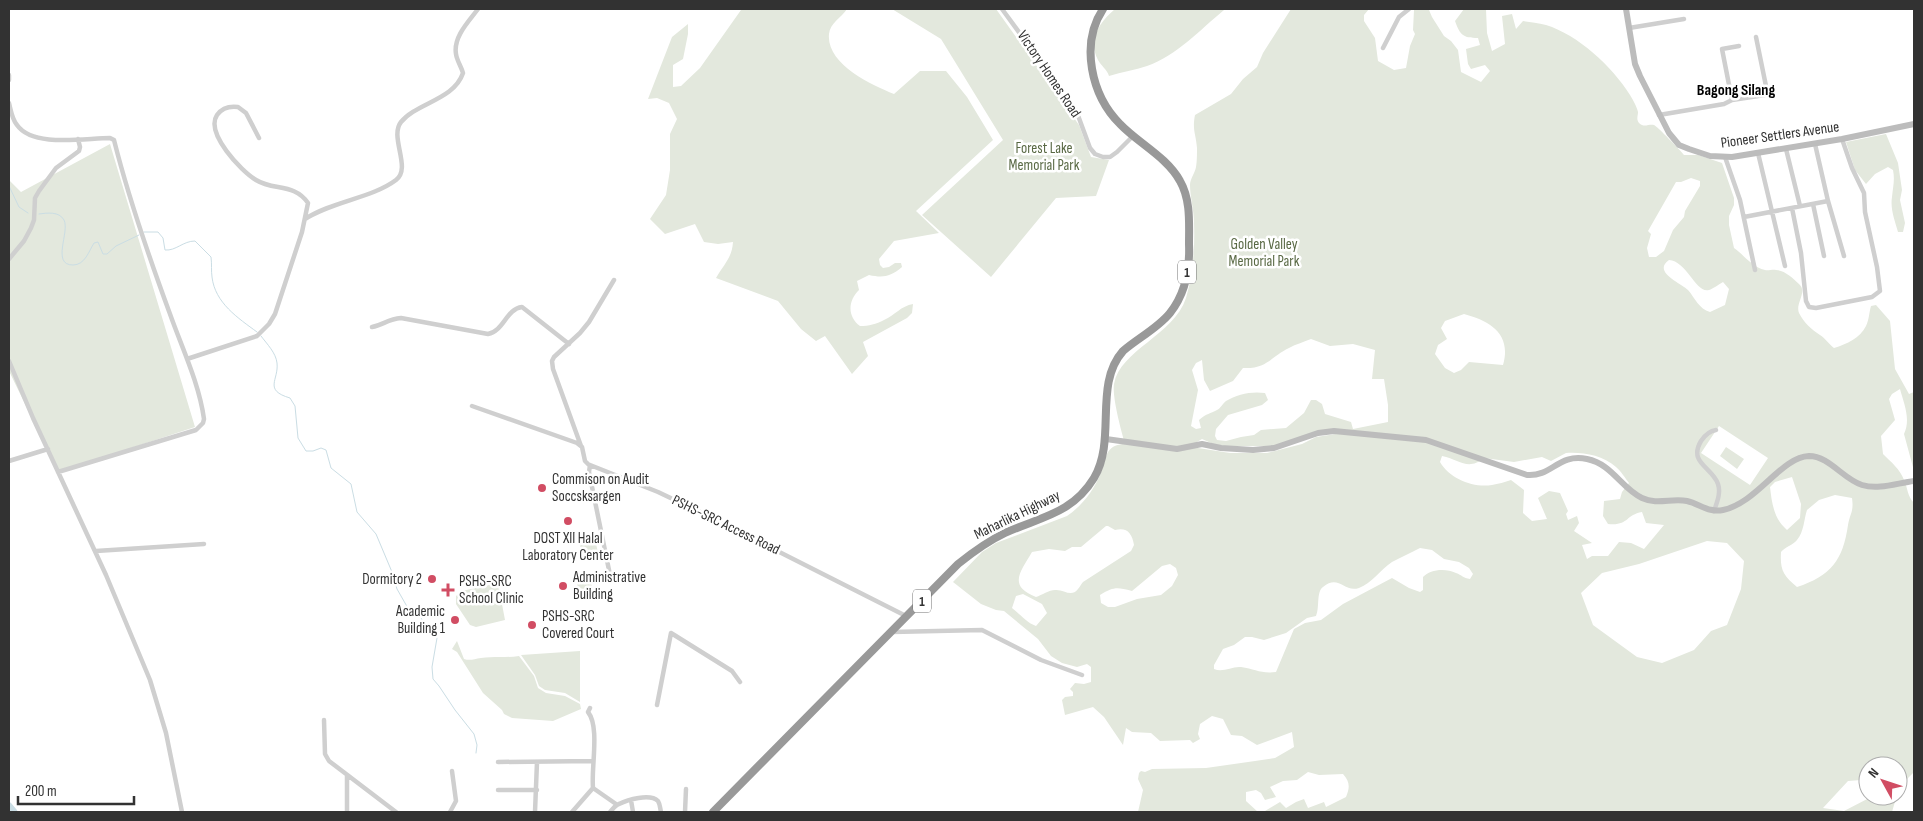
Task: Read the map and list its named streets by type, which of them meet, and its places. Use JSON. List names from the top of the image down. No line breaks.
{"streets":{"highway":["1","Maharlika Highway"],"main road":["Pioneer Settlers Avenue"],"street":["Victory Homes Road","PSHS-SRC Access Road"]},"crossings":[["Victory Homes Road","1"],["Victory Homes Road","Maharlika Highway"],["1","Maharlika Highway"],["Maharlika Highway","PSHS-SRC Access Road"]],"districts":["Bagong Silang"],"parks":["Forest Lake Memorial Park","Golden Valley Memorial Park"],"places":{"other":["Commison on Audit Soccsksargen","DOST XII Halal Laboratory Center","Dormitory 2","Administrative Building","Academic Building 1","PSHS-SRC Covered Court"],"health":["PSHS-SRC School Clinic"]},"scale_bar":"200 m","north":"top left"}
